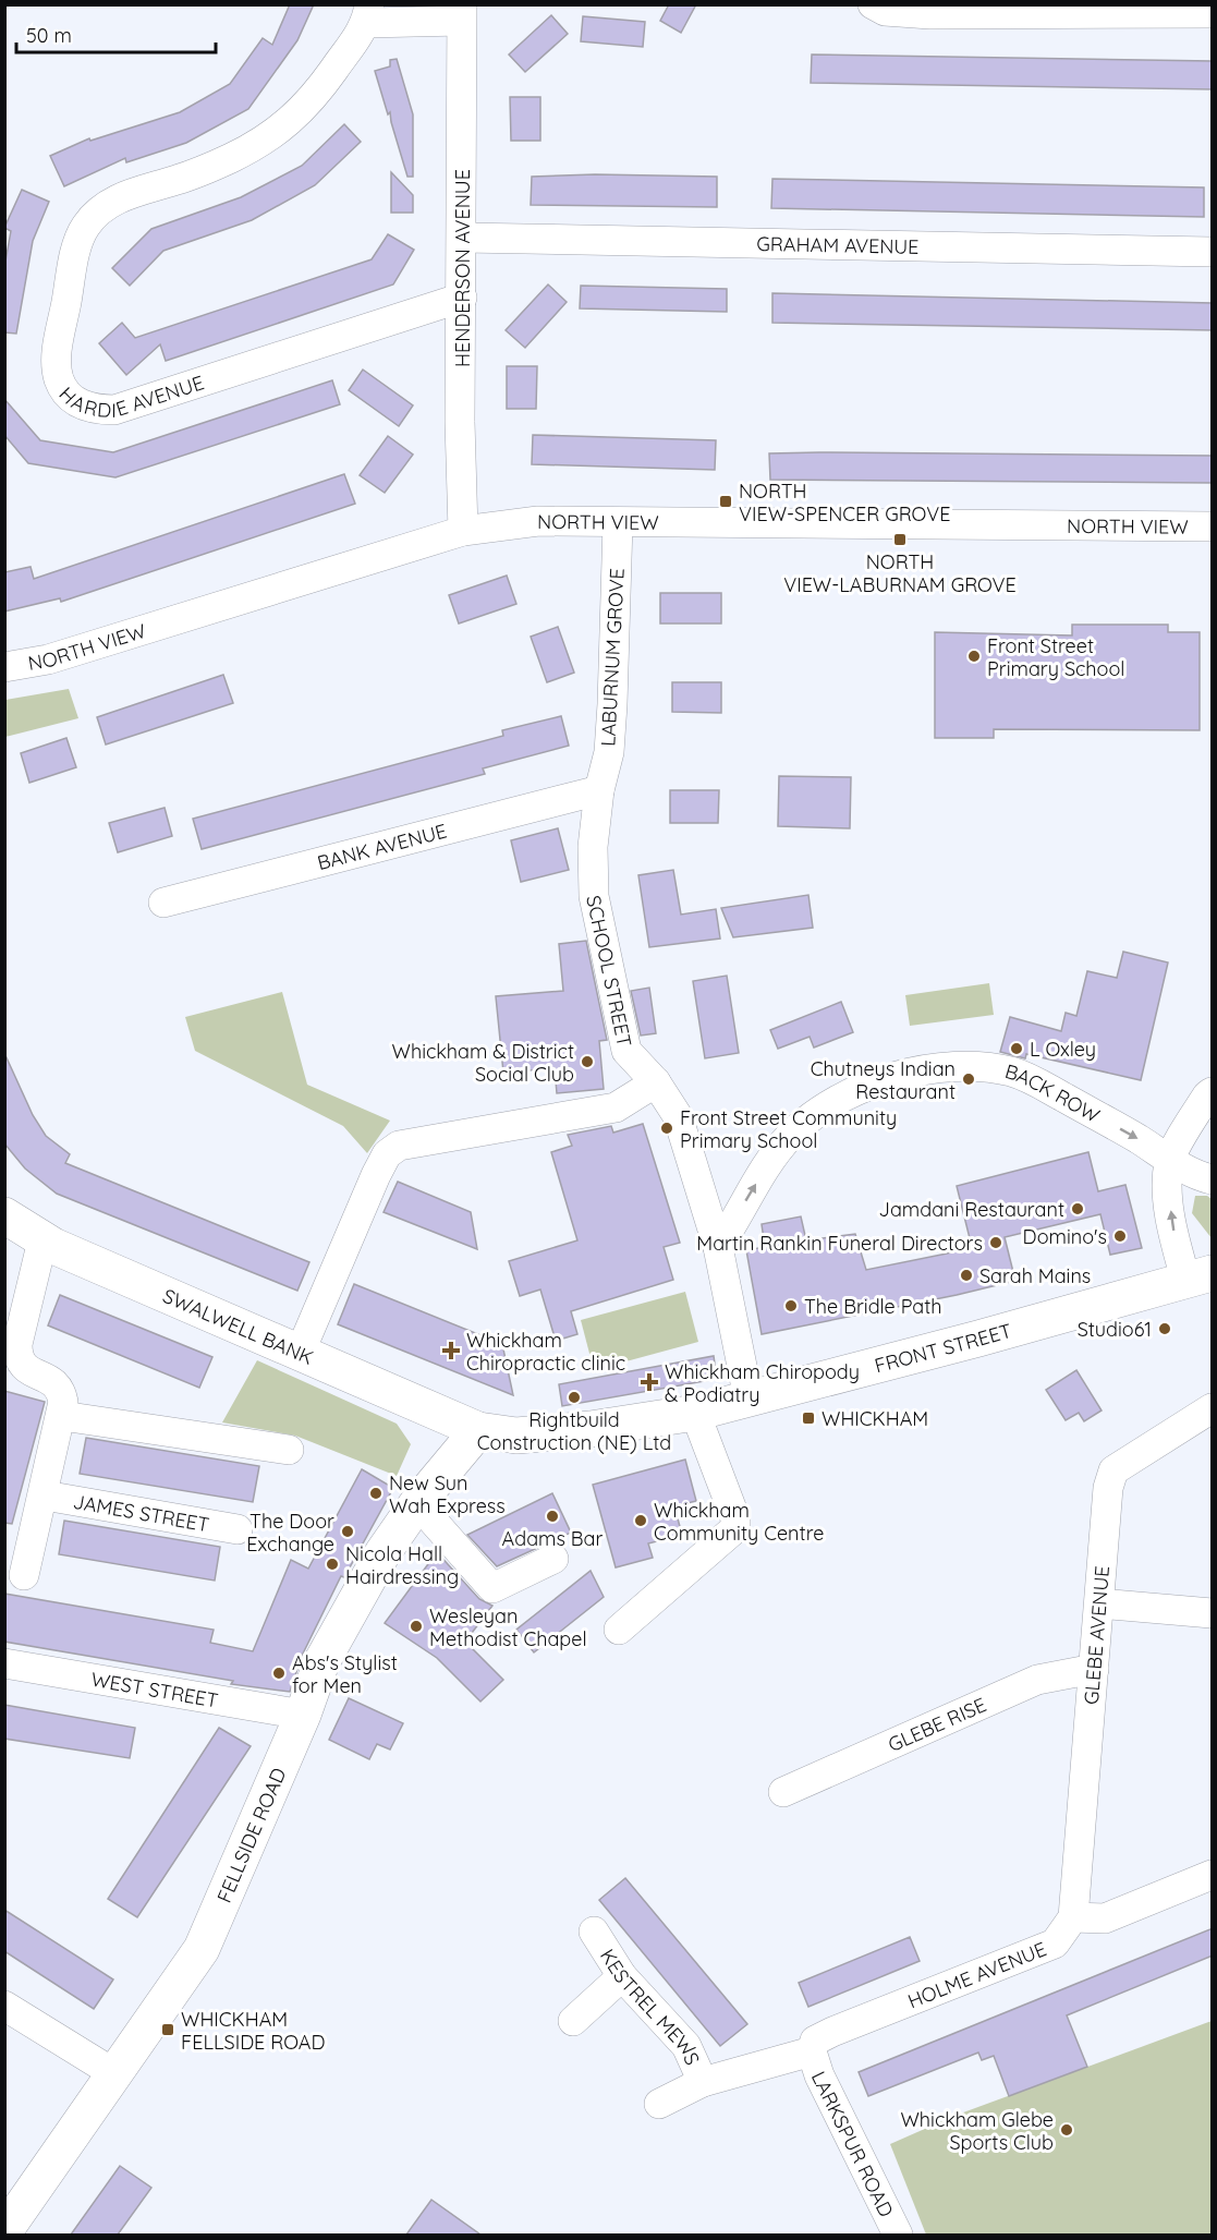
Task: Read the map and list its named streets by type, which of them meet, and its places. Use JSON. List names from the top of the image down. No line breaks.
{"streets":{"main road":["SWALWELL BANK","FRONT STREET","FELLSIDE ROAD"],"street":["GRAHAM AVENUE","HENDERSON AVENUE","HARDIE AVENUE","NORTH VIEW","LABURNUM GROVE","BANK AVENUE","SCHOOL STREET","BACK ROW","JAMES STREET","GLEBE AVENUE","WEST STREET","GLEBE RISE","HOLME AVENUE","KESTREL MEWS","LARKSPUR ROAD"]},"crossings":[["GRAHAM AVENUE","HENDERSON AVENUE"],["HENDERSON AVENUE","HARDIE AVENUE"],["HENDERSON AVENUE","NORTH VIEW"],["NORTH VIEW","LABURNUM GROVE"],["LABURNUM GROVE","BANK AVENUE"],["LABURNUM GROVE","SCHOOL STREET"],["BANK AVENUE","SCHOOL STREET"],["SCHOOL STREET","BACK ROW"],["SCHOOL STREET","FRONT STREET"],["SWALWELL BANK","FRONT STREET"],["SWALWELL BANK","FELLSIDE ROAD"],["FRONT STREET","FELLSIDE ROAD"],["GLEBE AVENUE","GLEBE RISE"],["GLEBE AVENUE","HOLME AVENUE"],["WEST STREET","FELLSIDE ROAD"],["HOLME AVENUE","LARKSPUR ROAD"]],"one_way":["BACK ROW"],"places":{"transit":["NORTH VIEW-SPENCER GROVE","NORTH VIEW-LABURNAM GROVE","WHICKHAM","WHICKHAM FELLSIDE ROAD"],"other":["Front Street Primary School","L Oxley","Whickham & District Social Club","Chutneys Indian Restaurant","Front Street Community Primary School","Jamdani Restaurant","Domino's","Martin Rankin Funeral Directors","Sarah Mains","The Bridle Path","Studio61","Rightbuild Construction (NE) Ltd","New Sun Wah Express","Adams Bar","Whickham Community Centre","The Door Exchange","Nicola Hall Hairdressing","Wesleyan Methodist Chapel","Abs's Stylist for Men","Whickham Glebe Sports Club"],"health":["Whickham Chiropractic clinic","Whickham Chiropody & Podiatry"]},"scale_bar":"50 m"}
